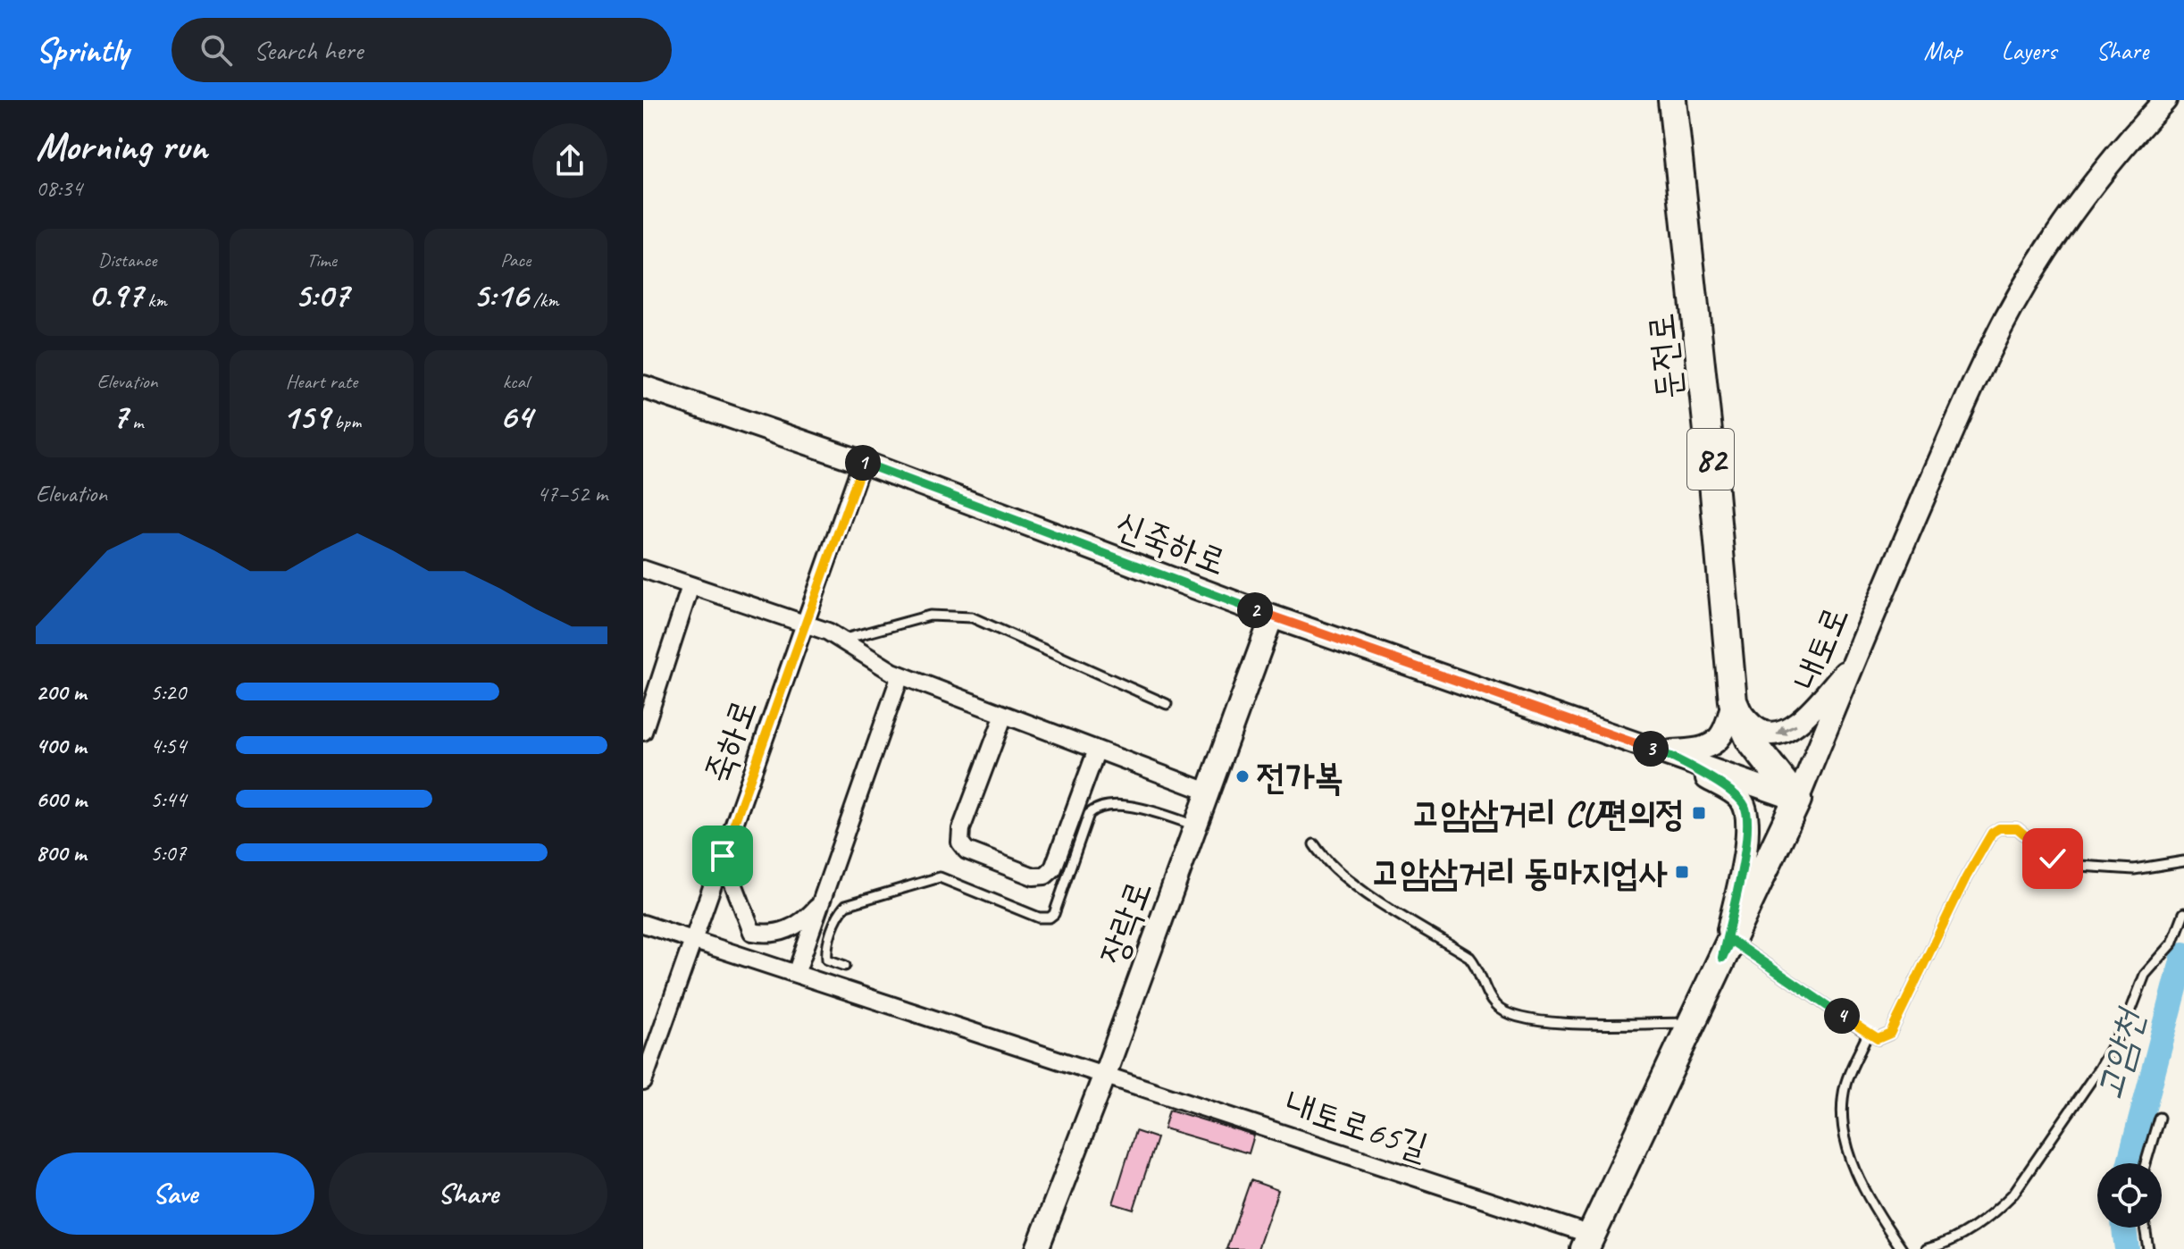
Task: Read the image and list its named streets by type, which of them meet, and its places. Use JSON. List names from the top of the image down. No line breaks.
{"streets":{"main road":["둔전로","82","내토로"],"street":["신죽하로","죽하로","장락로","내토로65길"]},"crossings":[["둔전로","신죽하로"],["둔전로","내토로"],["신죽하로","내토로"],["신죽하로","죽하로"],["신죽하로","장락로"],["내토로","내토로65길"],["죽하로","내토로65길"],["장락로","내토로65길"]],"water":["고암천"],"places":{"other":["전가복"],"transit":["고암삼거리 CU편의정","고암삼거리 동마지업사"]},"page":{"header":"Sprintly","search":"Search here","nav":["Map","Layers","Share"],"heading":["Morning run","08:34"],"stats":[["Distance","0.97 km"],["Time","5:07"],["Pace","5:16 /km"],["Elevation","7 m"],["Heart rate","159 bpm"],["kcal","64"]],"pins":["1","2","3","4"],"chart":["Elevation","47–52 m"],"list":[{"name":"200 m","note":"5:20"},{"name":"400 m","note":"4:54"},{"name":"600 m","note":"5:44"},{"name":"800 m","note":"5:07"}],"buttons":["Save","Share"]}}
